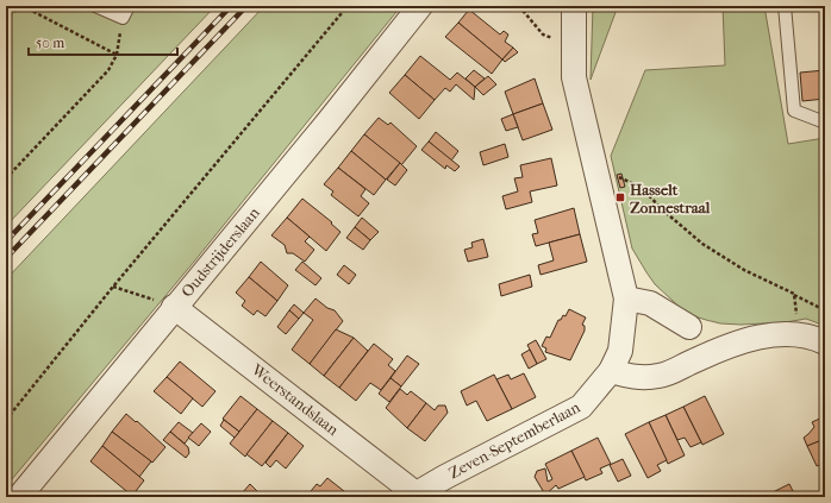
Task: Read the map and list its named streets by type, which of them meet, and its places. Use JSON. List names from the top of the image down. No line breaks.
{"streets":{"street":["Oudstrijderslaan","Weerstandslaan","Zeven-Septemberlaan"]},"crossings":[["Oudstrijderslaan","Weerstandslaan"],["Weerstandslaan","Zeven-Septemberlaan"]],"places":{"transit":["Hasselt Zonnestraal"]},"scale_bar":"50 m"}
